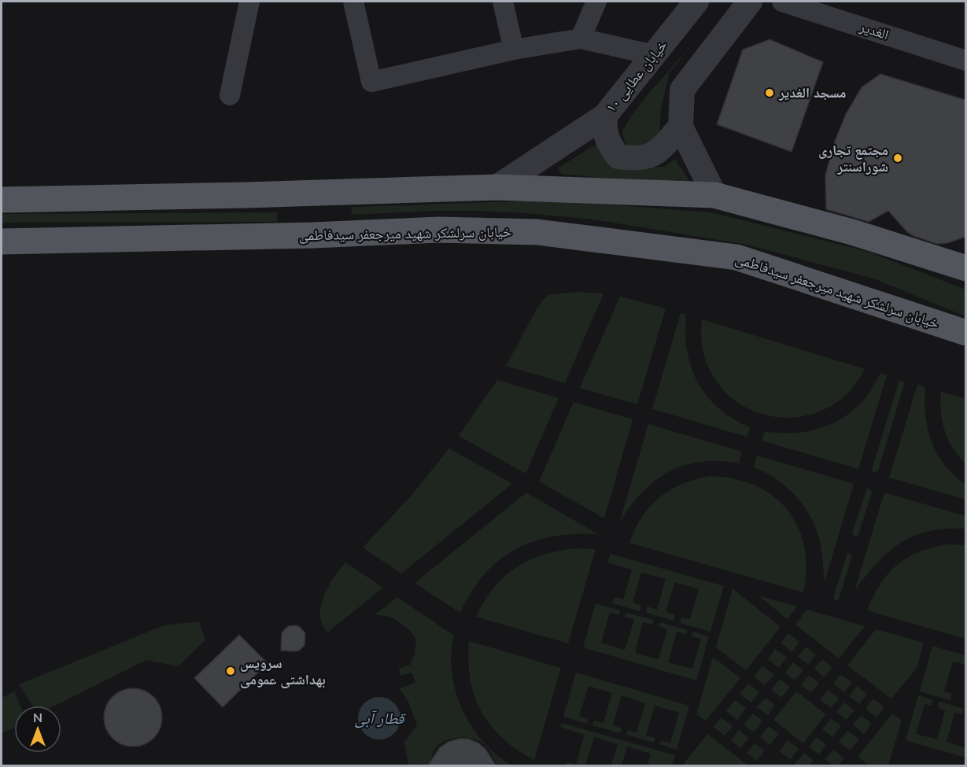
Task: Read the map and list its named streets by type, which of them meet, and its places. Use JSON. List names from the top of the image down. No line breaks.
{"streets":{"main road":["خیابان سرلشکر شهید میرجعفر سیدفاطمی"],"street":["الغدیر","خیابان عطایی ۱۰"]},"water":["قطار آبی"],"places":["مسجد الغدیر","مجتمع تجاری شوراسنتر","سرویس بهداشتی عمومی"],"north":"top"}
